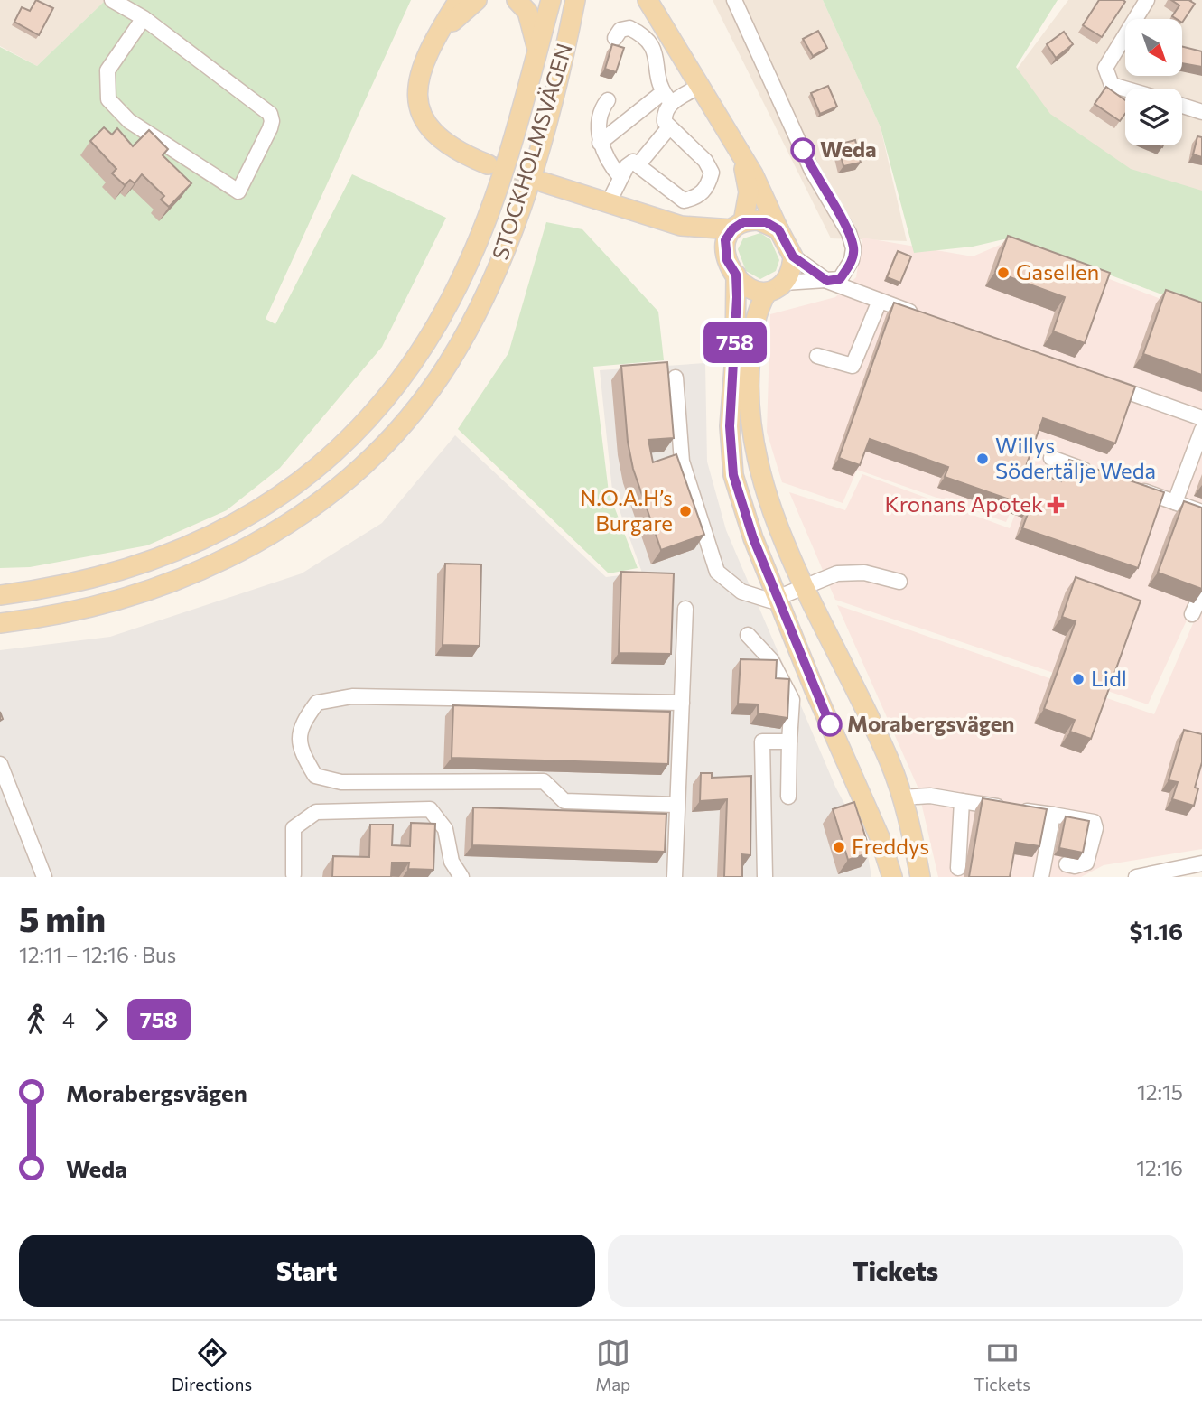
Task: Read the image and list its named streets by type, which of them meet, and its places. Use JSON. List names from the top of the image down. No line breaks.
{"streets":{"main road":["STOCKHOLMSVÄGEN"]},"places":{"other":["Weda","Gasellen","Willys Södertälje Weda","N.O.A.H’s Burgare","Lidl","Morabergsvägen","Freddys"],"health":["Kronans Apotek"]},"lines":["bus line 758"],"north":"bottom right","page":{"on_map":"758","heading":["5 min","12:11 – 12:16 · Bus","$1.16"],"legs":["4","758"],"list":[{"name":"Morabergsvägen","value":"12:15"},{"name":"Weda","value":"12:16"}],"buttons":["Start","Tickets"],"tabs":["Directions","Map","Tickets"]}}
